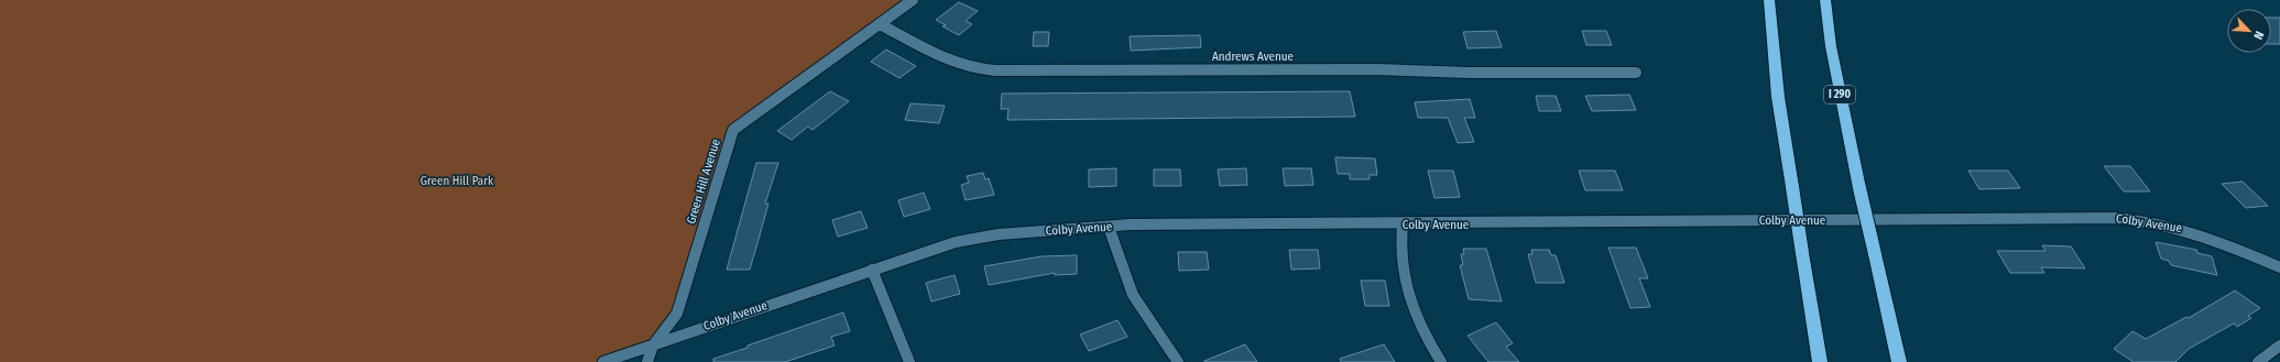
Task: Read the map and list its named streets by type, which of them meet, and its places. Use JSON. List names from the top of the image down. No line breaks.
{"streets":{"highway":["I 290"],"street":["Andrews Avenue","Green Hill Avenue","Colby Avenue"]},"crossings":[["Andrews Avenue","Green Hill Avenue"],["Green Hill Avenue","Colby Avenue"]],"parks":["Green Hill Park"],"north":"bottom right"}
